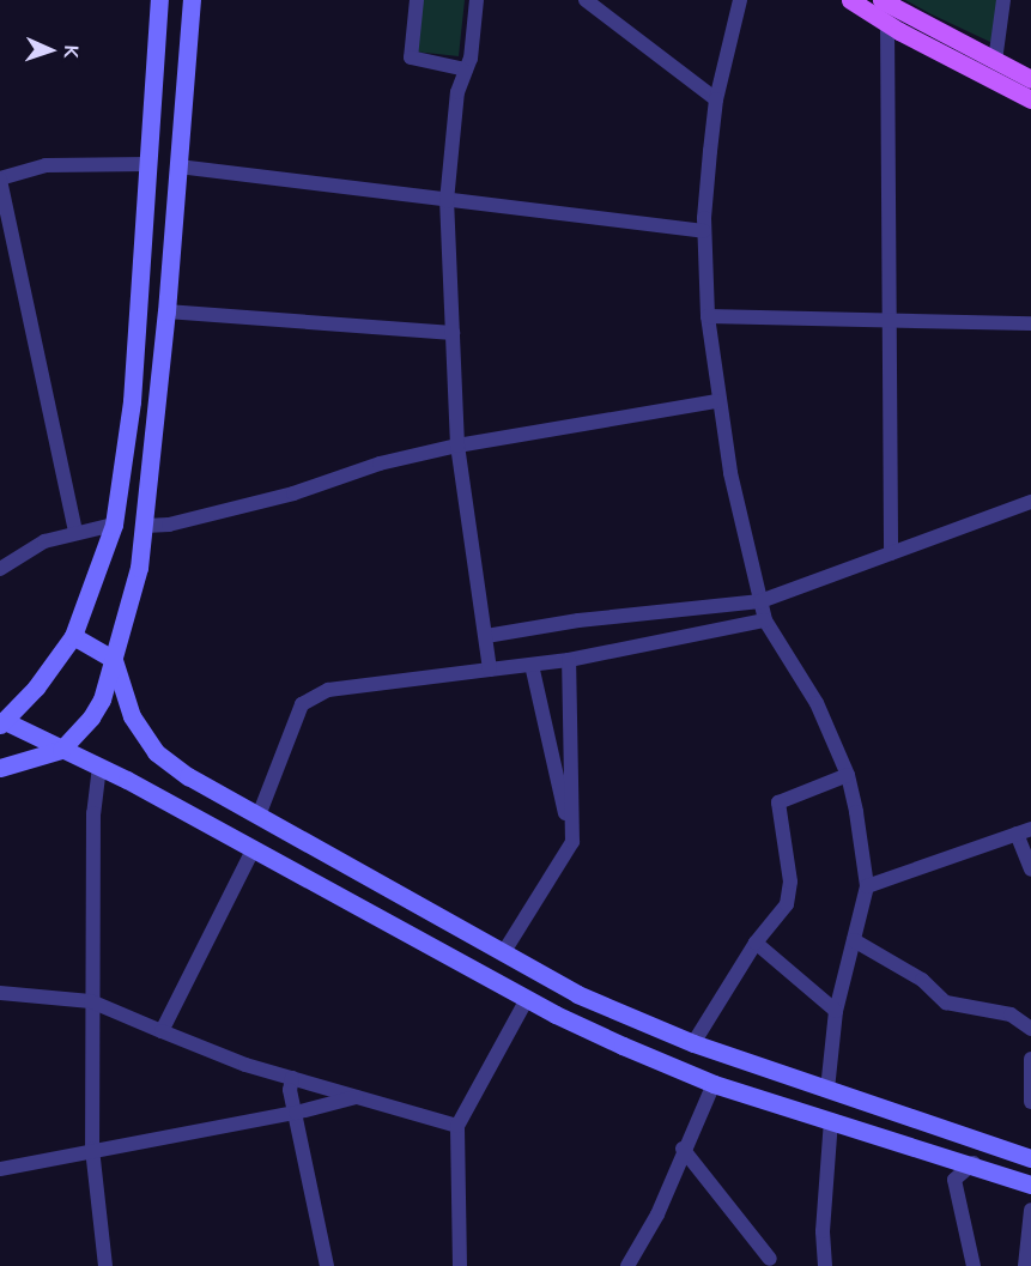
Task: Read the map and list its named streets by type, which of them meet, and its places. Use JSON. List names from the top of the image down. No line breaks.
{"north":"right"}
